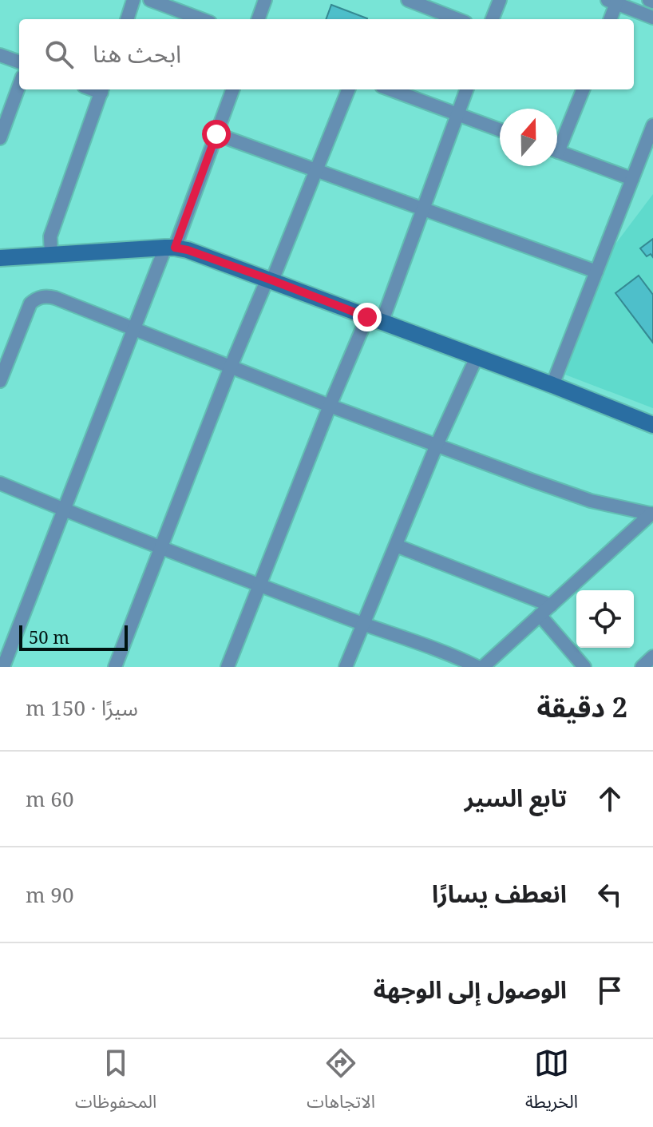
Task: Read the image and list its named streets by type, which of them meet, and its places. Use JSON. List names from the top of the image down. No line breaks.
{"scale_bar":"50 m","north":"top","page":{"search":"ابحث هنا","scale":"50 m","heading":["2 دقيقة","سيرًا · 150 m"],"list":[["تابع السير","60 m"],["انعطف يسارًا","90 m"],"الوصول إلى الوجهة"],"nav":["الخريطة","الاتجاهات","المحفوظات"]}}
